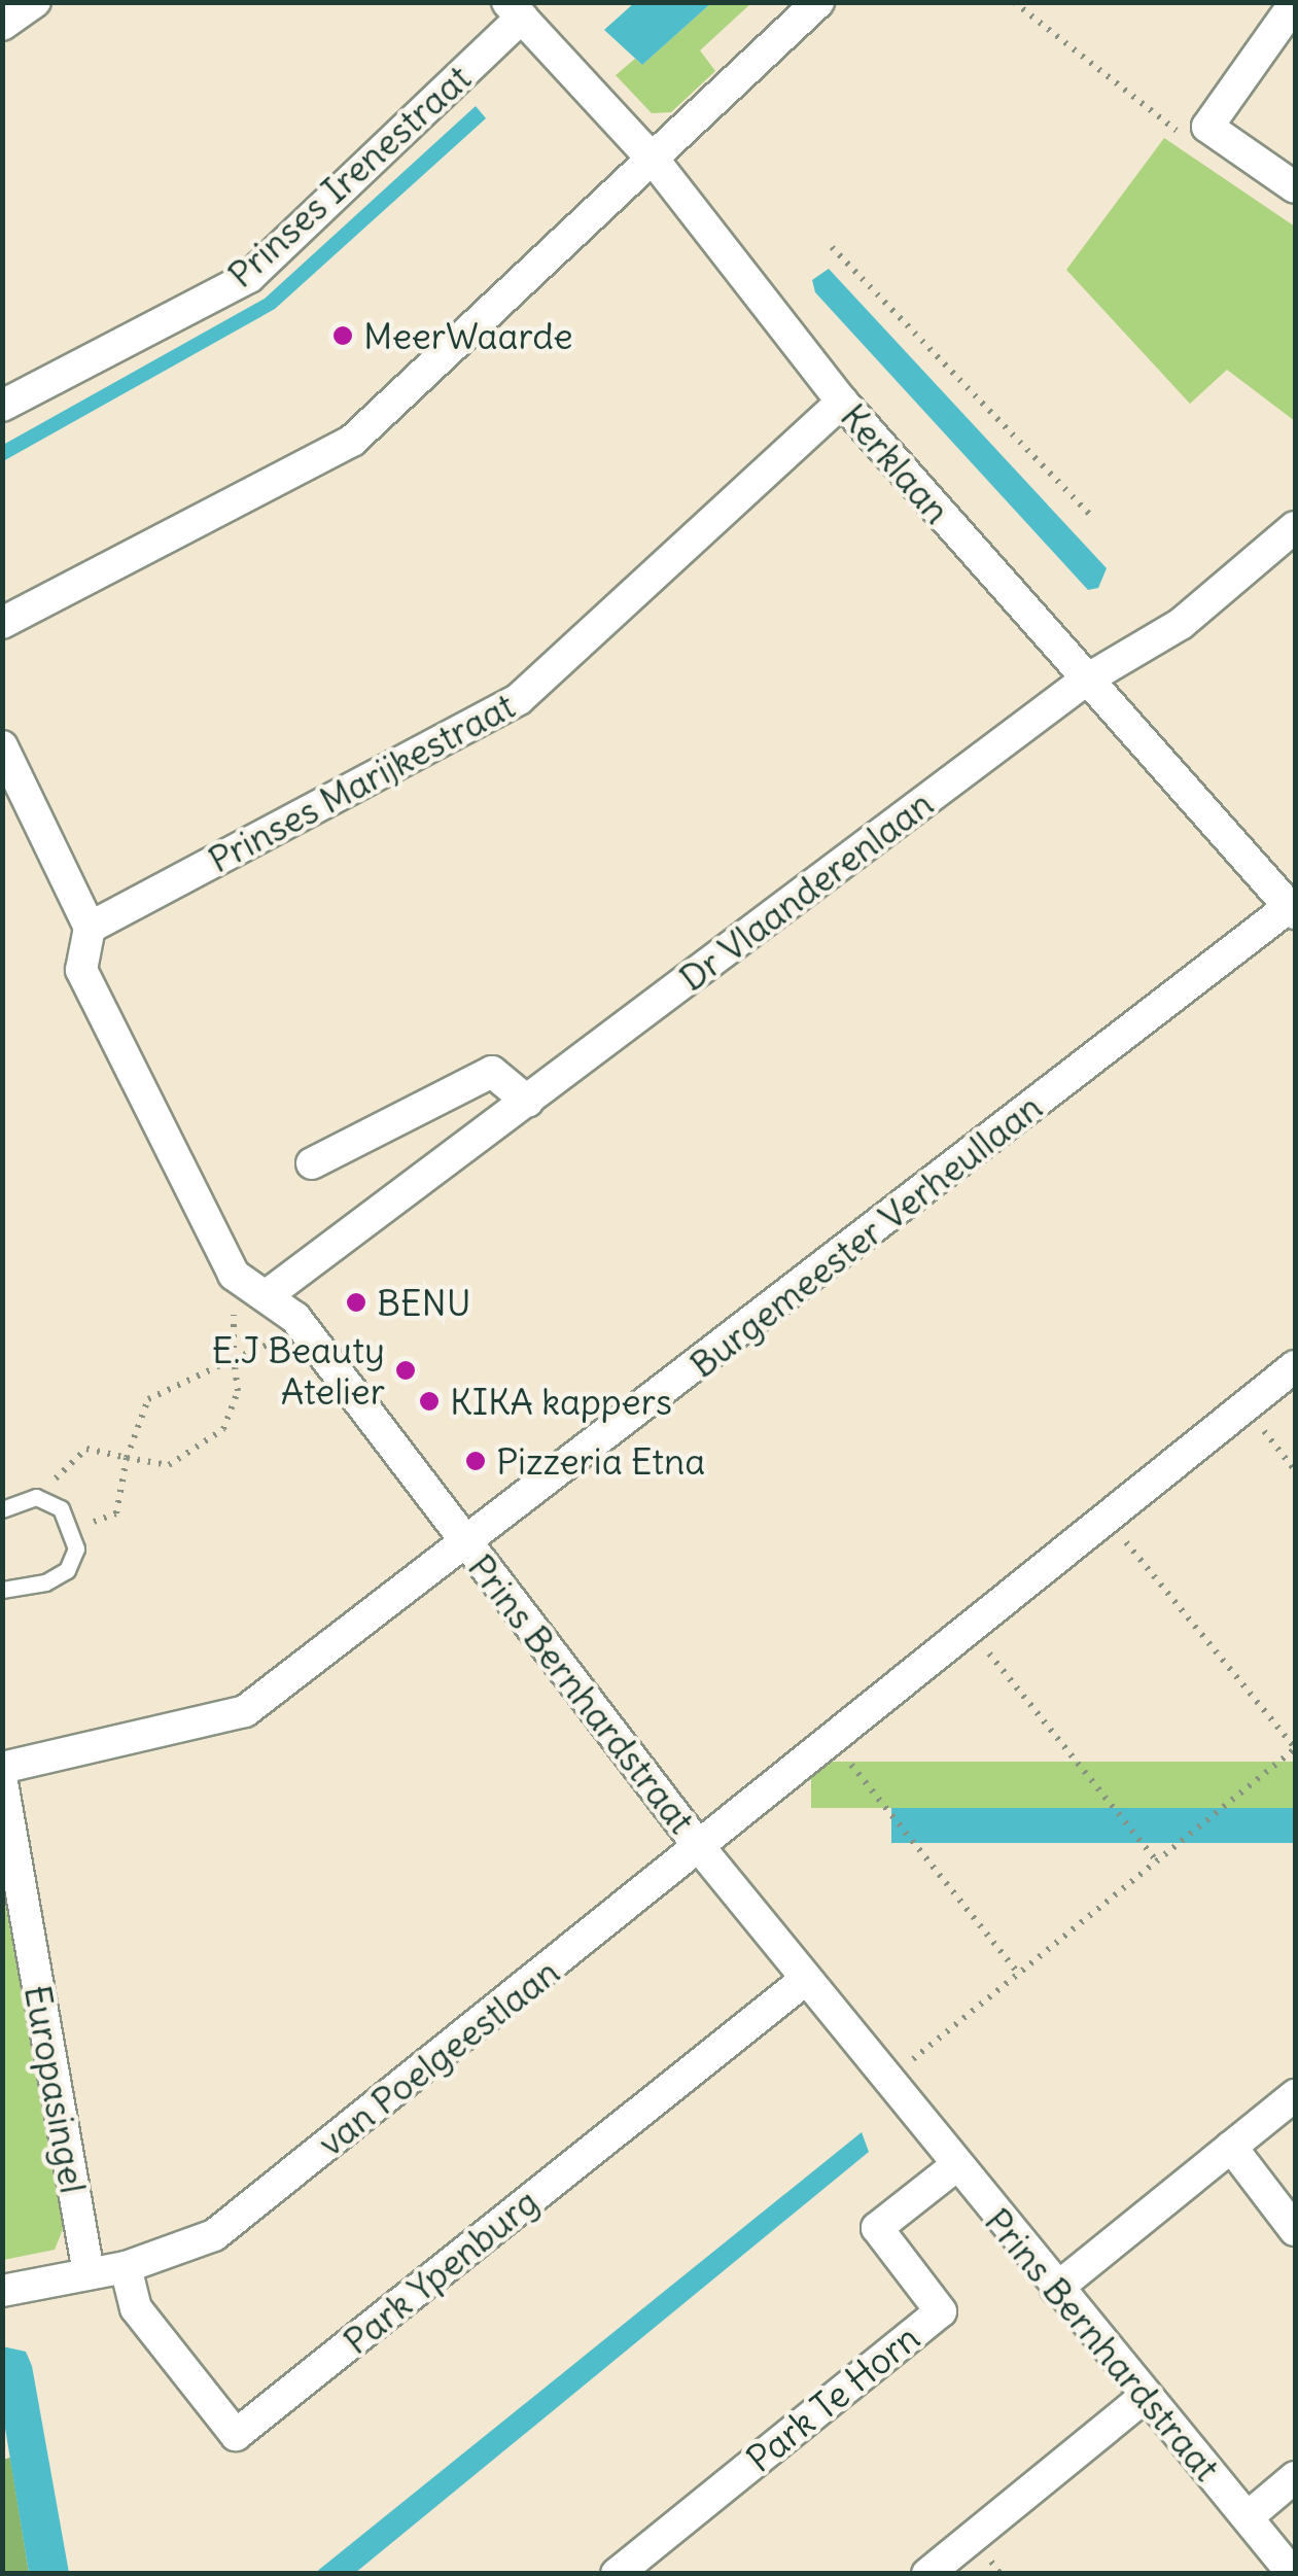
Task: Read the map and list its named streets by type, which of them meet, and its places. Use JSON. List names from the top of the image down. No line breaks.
{"streets":{"street":["Prinses Irenestraat","Kerklaan","Prinses Marijkestraat","Dr Vlaanderenlaan","Burgemeester Verheullaan","Prins Bernhardstraat","van Poelgeestlaan","Europasingel","Park Ypenburg","Park Te Horn"]},"crossings":[["Prinses Irenestraat","Kerklaan"],["Kerklaan","Prinses Marijkestraat"],["Kerklaan","Dr Vlaanderenlaan"],["Kerklaan","Burgemeester Verheullaan"],["Dr Vlaanderenlaan","Prins Bernhardstraat"],["Burgemeester Verheullaan","Prins Bernhardstraat"],["Prins Bernhardstraat","van Poelgeestlaan"],["Prins Bernhardstraat","Park Ypenburg"],["Prins Bernhardstraat","Park Te Horn"],["van Poelgeestlaan","Europasingel"],["van Poelgeestlaan","Park Ypenburg"]],"places":["MeerWaarde","BENU","E.J Beauty Atelier","KIKA kappers","Pizzeria Etna"]}
